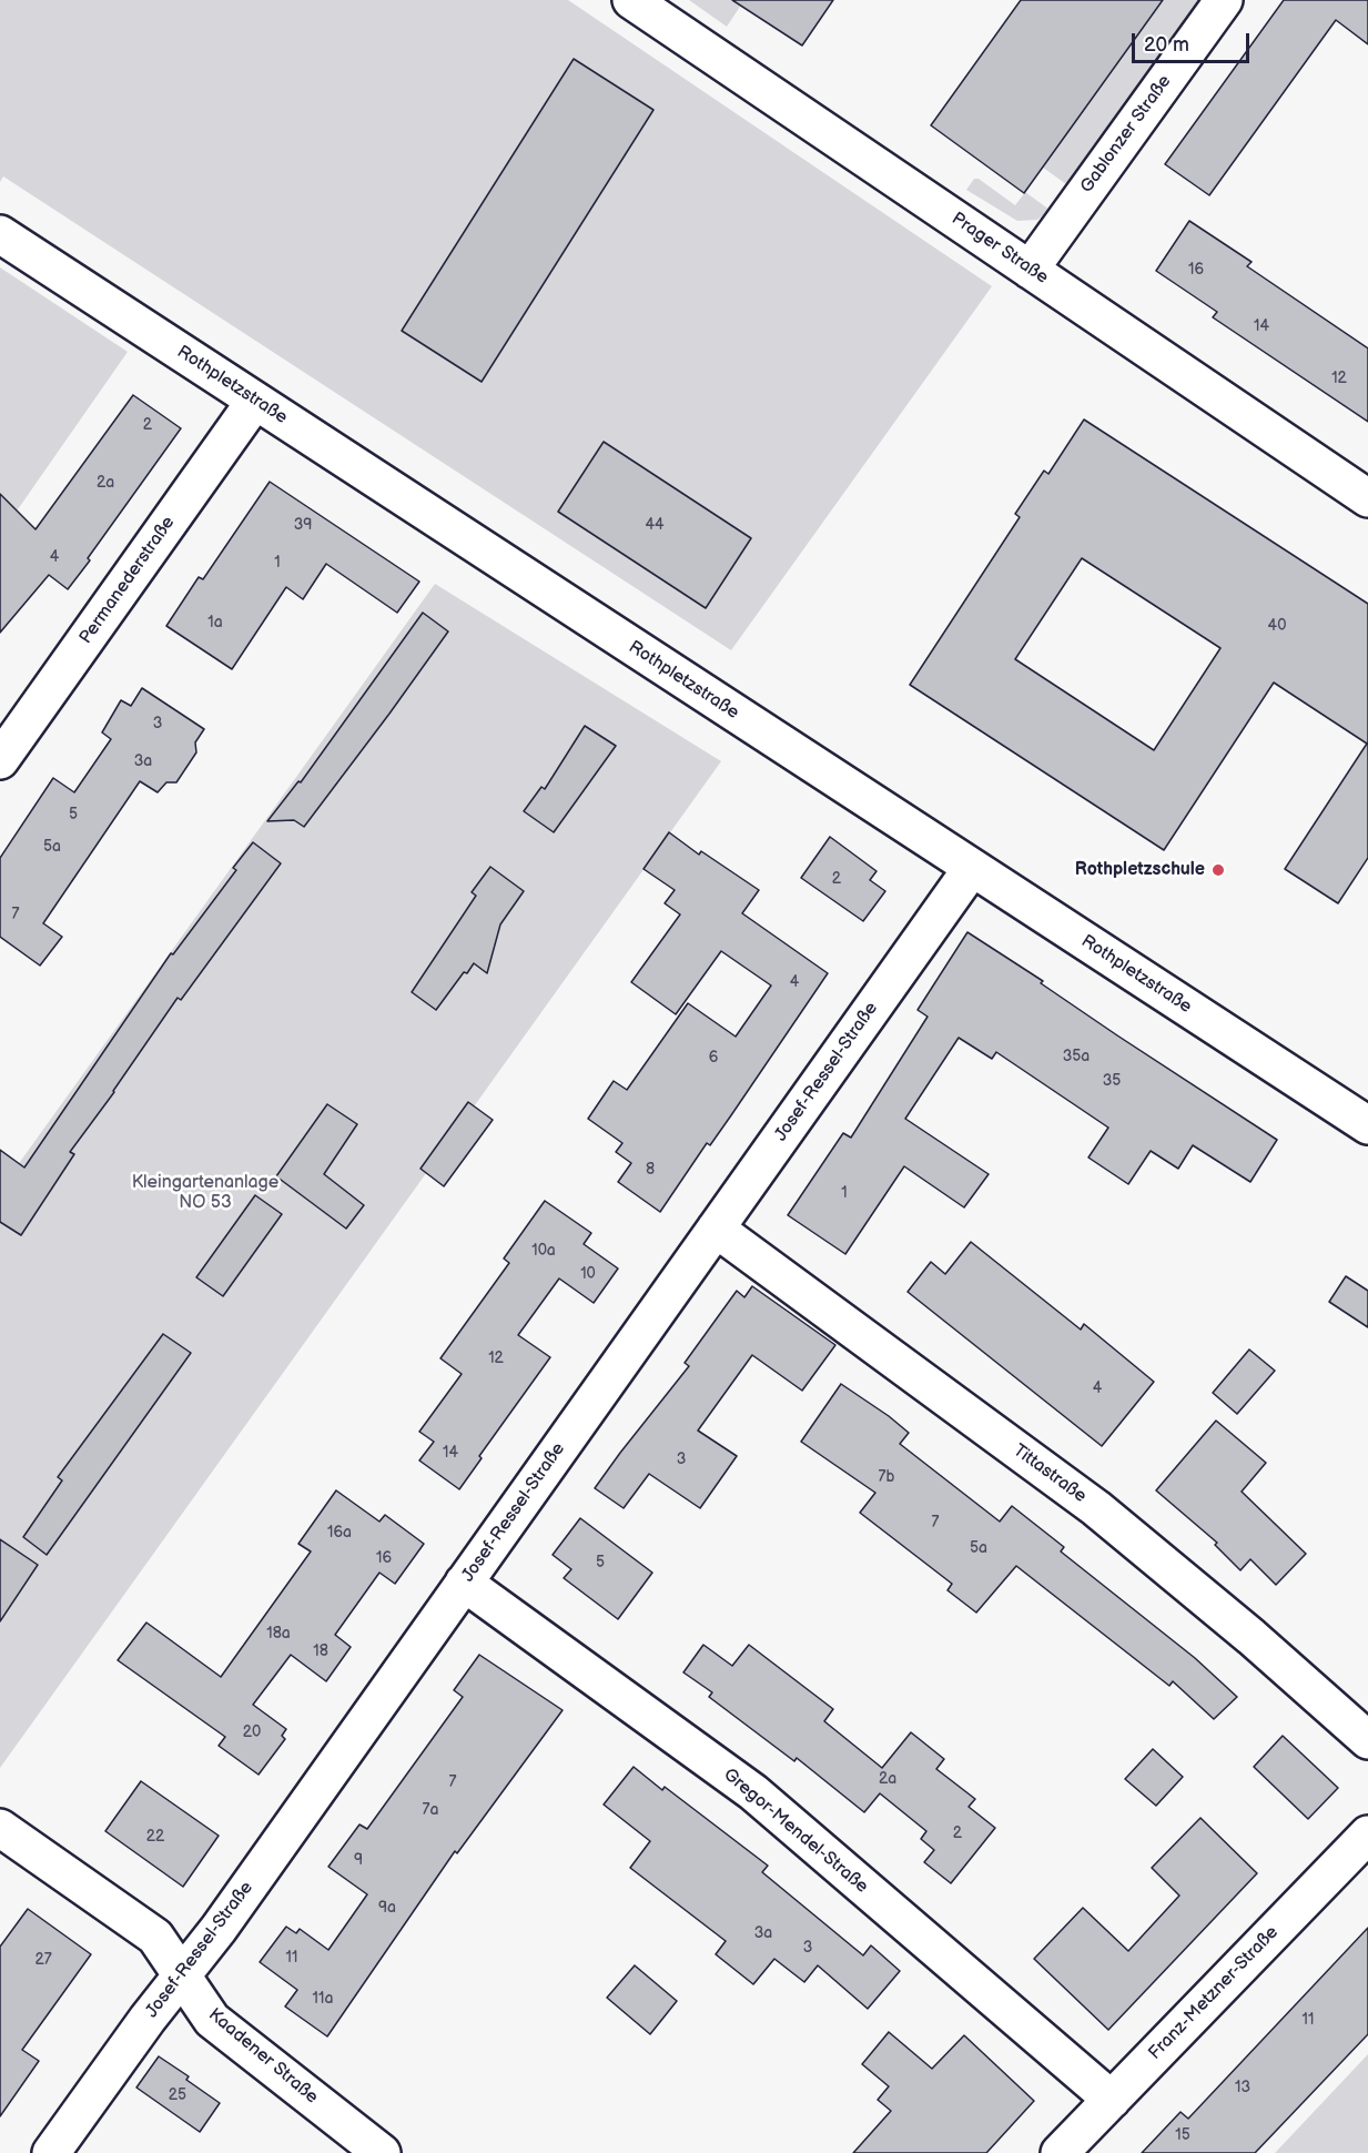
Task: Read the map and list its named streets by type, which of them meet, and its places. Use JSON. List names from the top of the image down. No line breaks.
{"streets":{"street":["Gablonzer Straße","Prager Straße","Rothpletzstraße","Permanederstraße","Josef-Ressel-Straße","Tittastraße","Gregor-Mendel-Straße","Franz-Metzner-Straße","Kaadener Straße"]},"crossings":[["Gablonzer Straße","Prager Straße"],["Rothpletzstraße","Permanederstraße"],["Rothpletzstraße","Josef-Ressel-Straße"],["Josef-Ressel-Straße","Tittastraße"],["Josef-Ressel-Straße","Gregor-Mendel-Straße"],["Josef-Ressel-Straße","Kaadener Straße"],["Gregor-Mendel-Straße","Franz-Metzner-Straße"]],"parks":["Kleingartenanlage NO 53"],"places":["Rothpletzschule"],"house_numbers":["16","14","12","2","2a","39","44","4","1","1a","40","3","3a","5","5a","2","7","4","35a","6","35","8","1","10a","10","12","4","14","3","7b","7","16a","5a","16","5","18a","18","20","2a","7","7a","2","22","9","9a","3a","3","11","27","11a","11","13","25","15"],"scale_bar":"20 m"}
